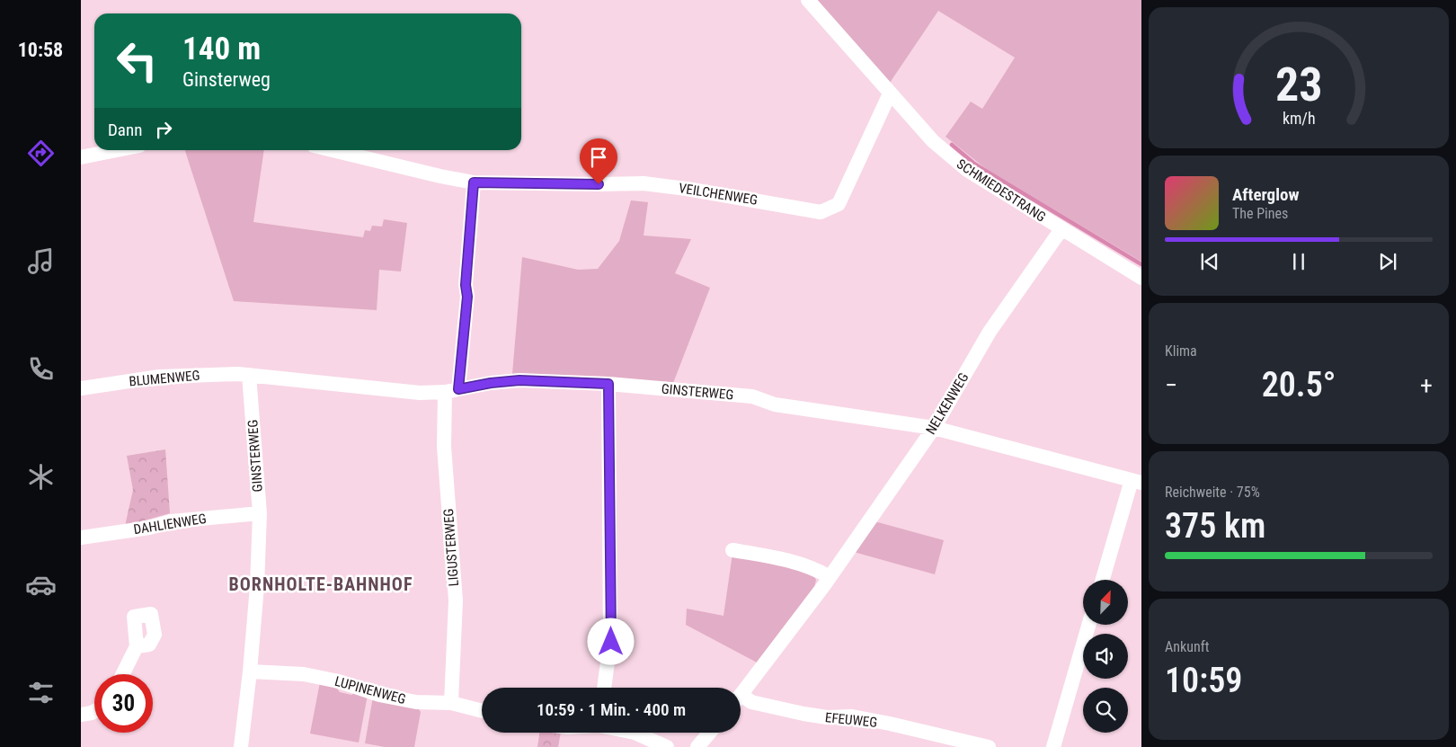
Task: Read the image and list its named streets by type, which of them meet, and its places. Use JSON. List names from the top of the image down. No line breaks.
{"streets":{"street":["SCHMIEDESTRANG","VEILCHENWEG","BLUMENWEG","GINSTERWEG","NELKENWEG","DAHLIENWEG","LIGUSTERWEG","LUPINENWEG","EFEUWEG"]},"crossings":[["SCHMIEDESTRANG","VEILCHENWEG"],["SCHMIEDESTRANG","NELKENWEG"],["BLUMENWEG","GINSTERWEG"],["GINSTERWEG","NELKENWEG"],["GINSTERWEG","DAHLIENWEG"],["GINSTERWEG","LIGUSTERWEG"],["GINSTERWEG","LUPINENWEG"],["LIGUSTERWEG","LUPINENWEG"]],"districts":["BORNHOLTE-BAHNHOF"],"north":"top right","page":{"tabs":"10:58","turn":["140 m","Ginsterweg"],"then":"Dann","song":["Afterglow","The Pines"],"tile":["Klima",["Reichweite · 75%","375 km"],["Ankunft","10:59"]],"heat":["−","20.5°","+"],"limit":"30","trip":"10:59 · 1 Min. · 400 m","gauge":["23","km/h"]}}
